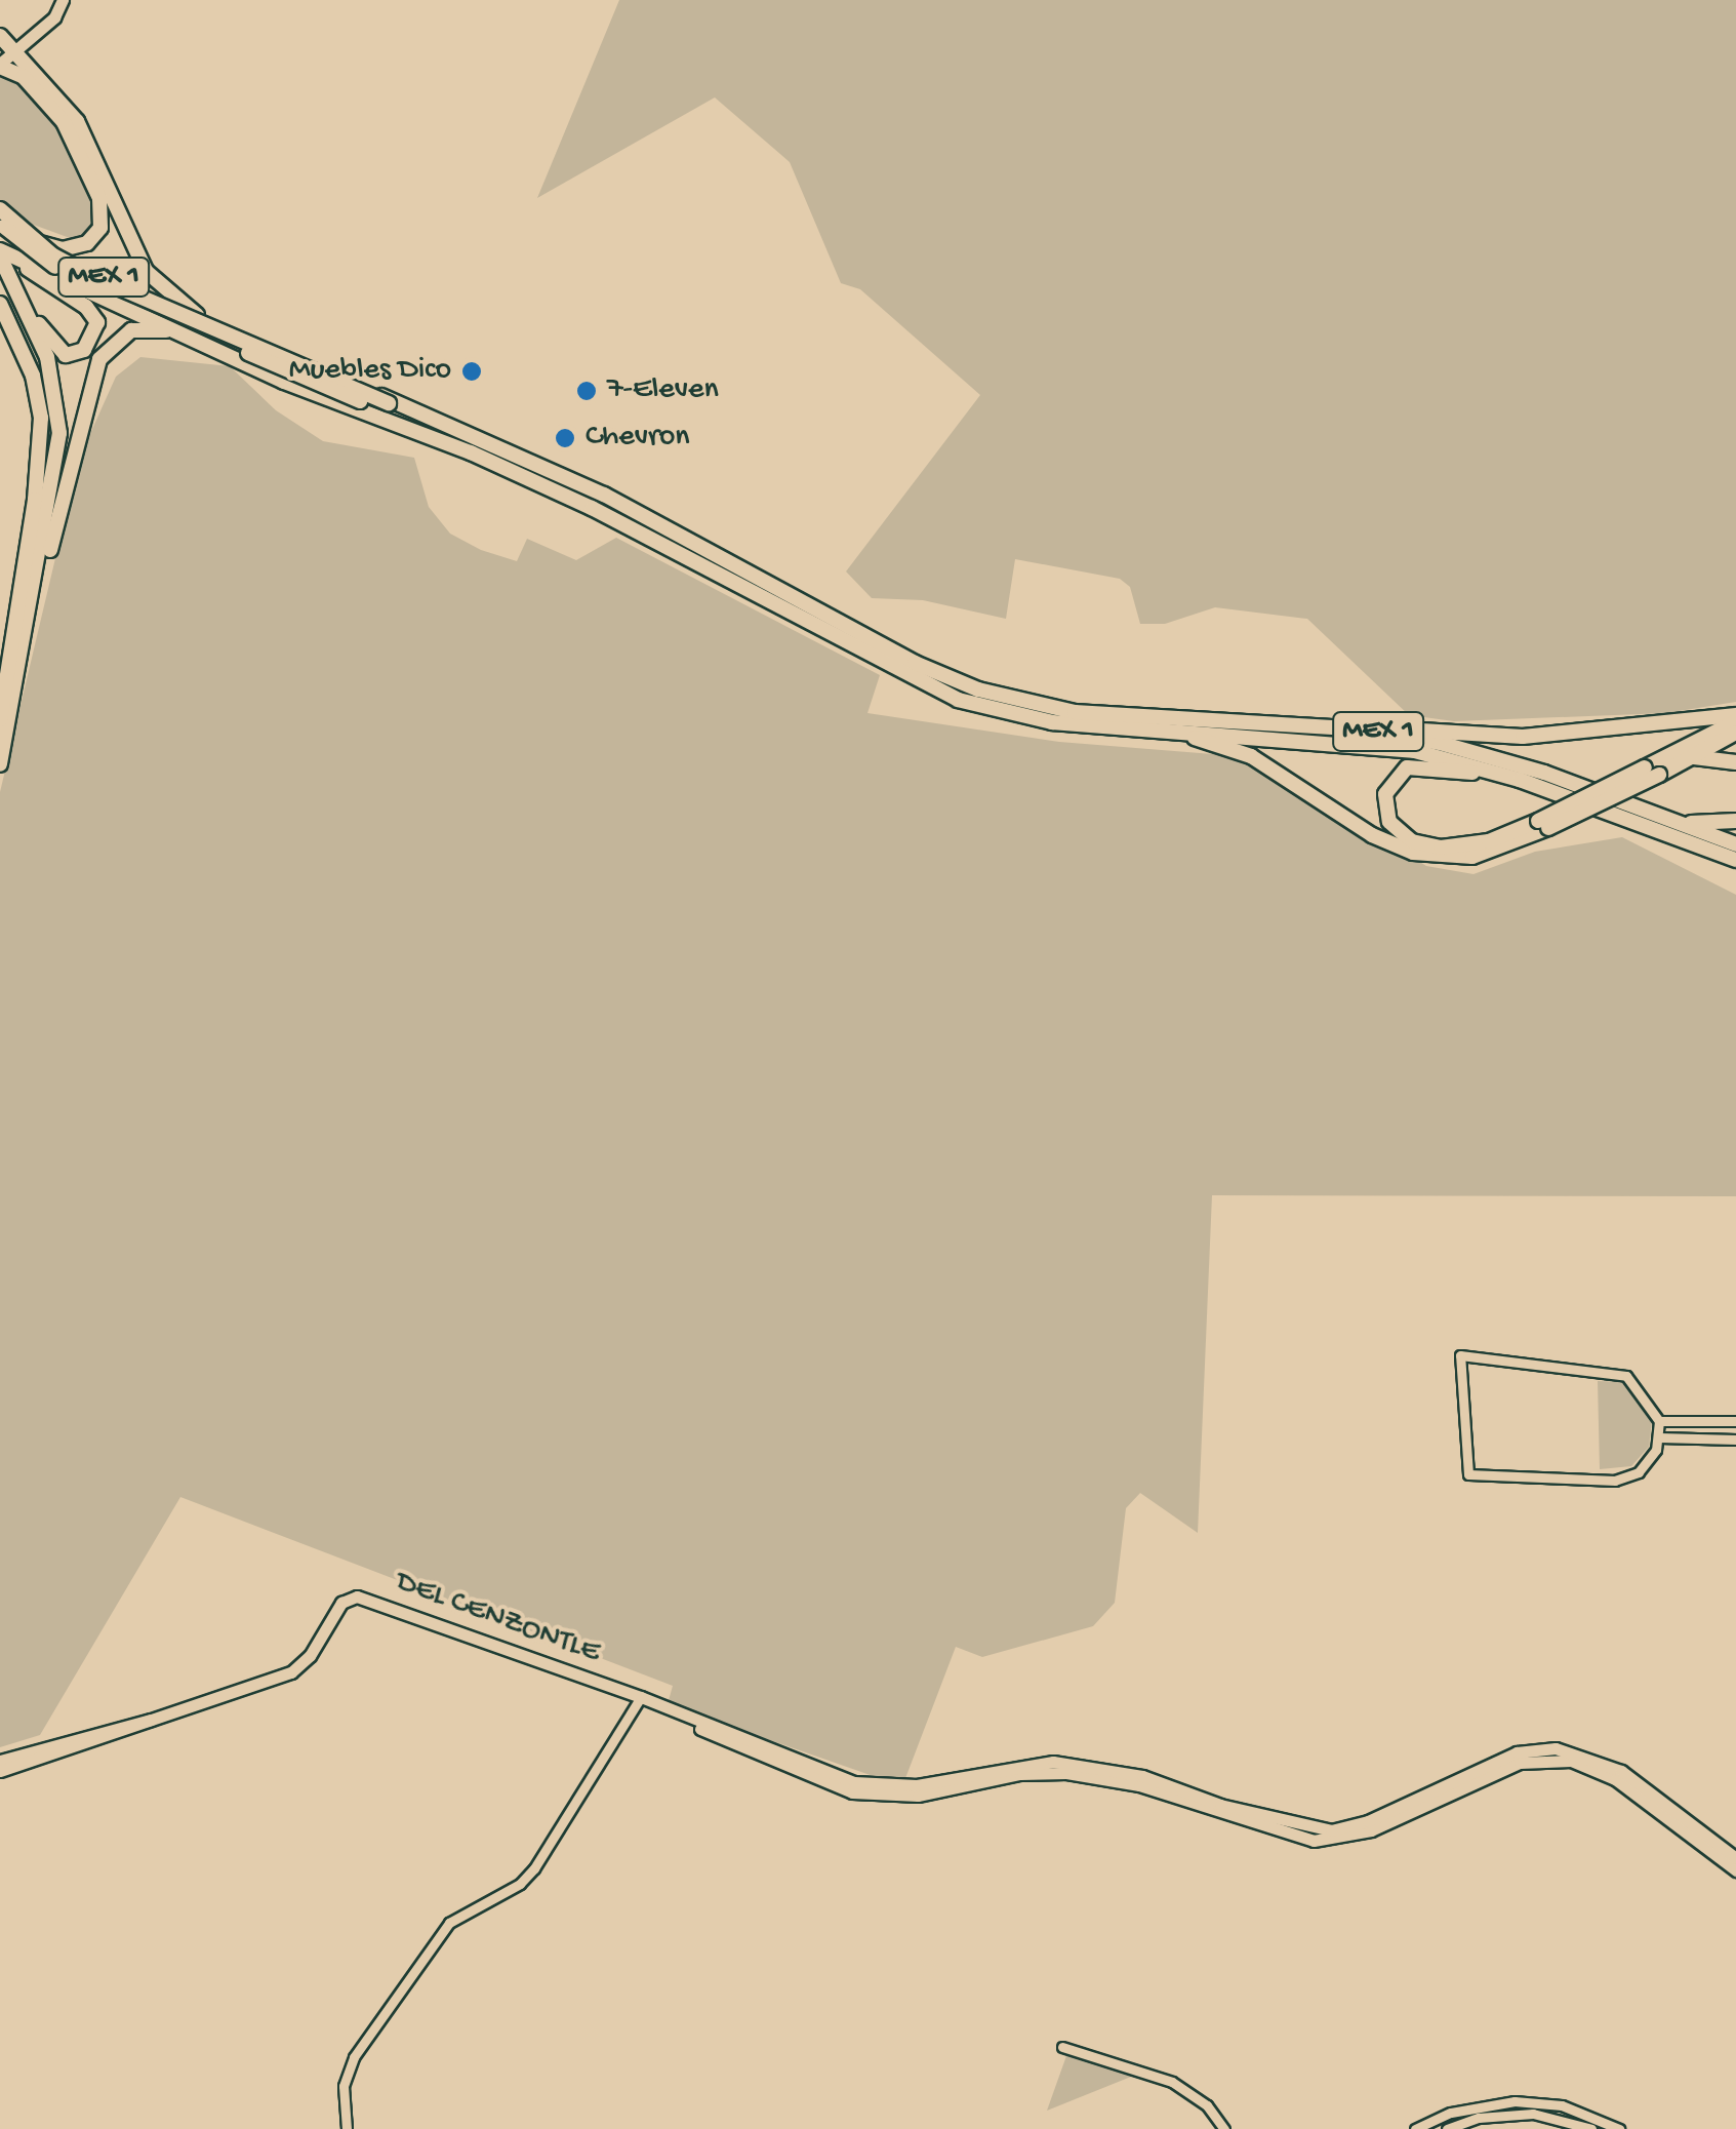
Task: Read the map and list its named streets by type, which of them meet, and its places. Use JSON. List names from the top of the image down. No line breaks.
{"streets":{"highway":["MEX 1"],"main road":["DEL CENZONTLE"]},"places":["Muebles Dico","7-Eleven","Chevron"]}
